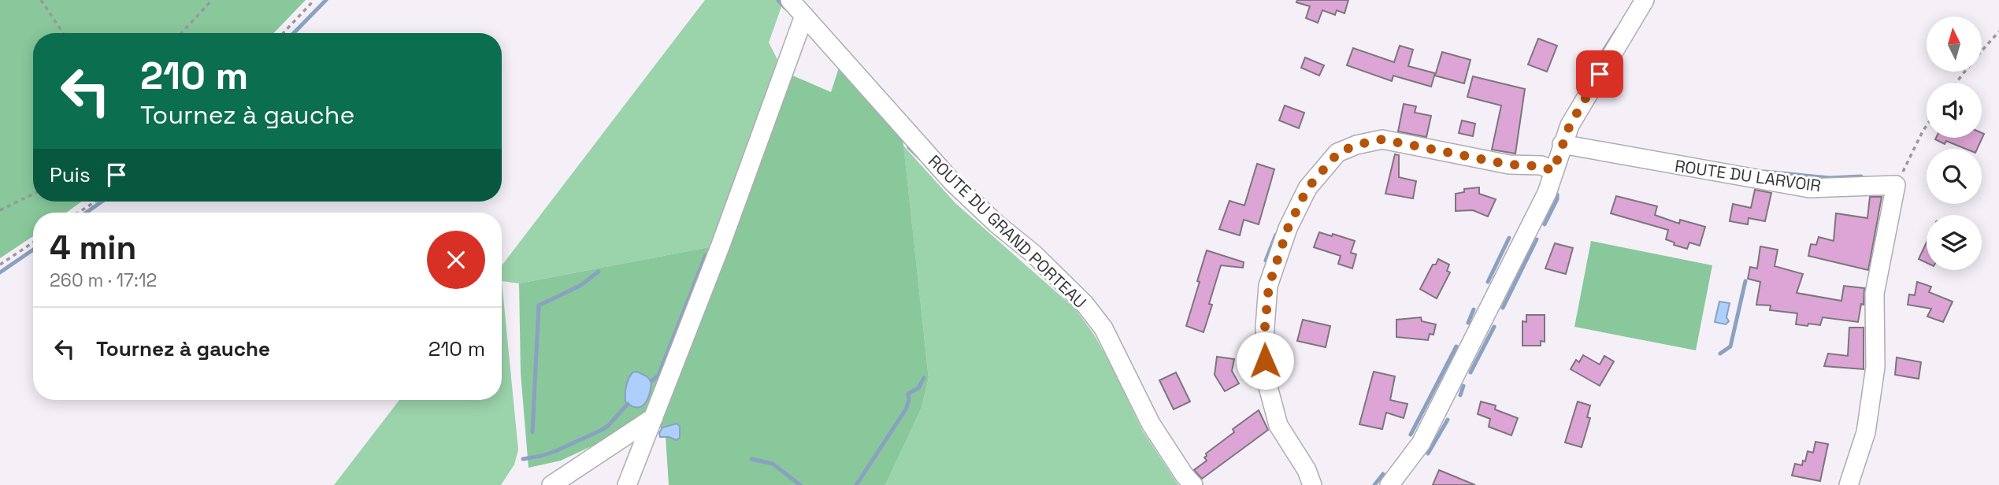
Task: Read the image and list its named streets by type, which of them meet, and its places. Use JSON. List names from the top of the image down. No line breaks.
{"streets":{"street":["ROUTE DU LARVOIR","ROUTE DU GRAND PORTEAU"]},"north":"top","page":{"turn":["210 m","Tournez à gauche"],"then":"Puis","heading":["4 min","260 m · 17:12"],"list":[{"name":"Tournez à gauche","value":"210 m"}]}}
